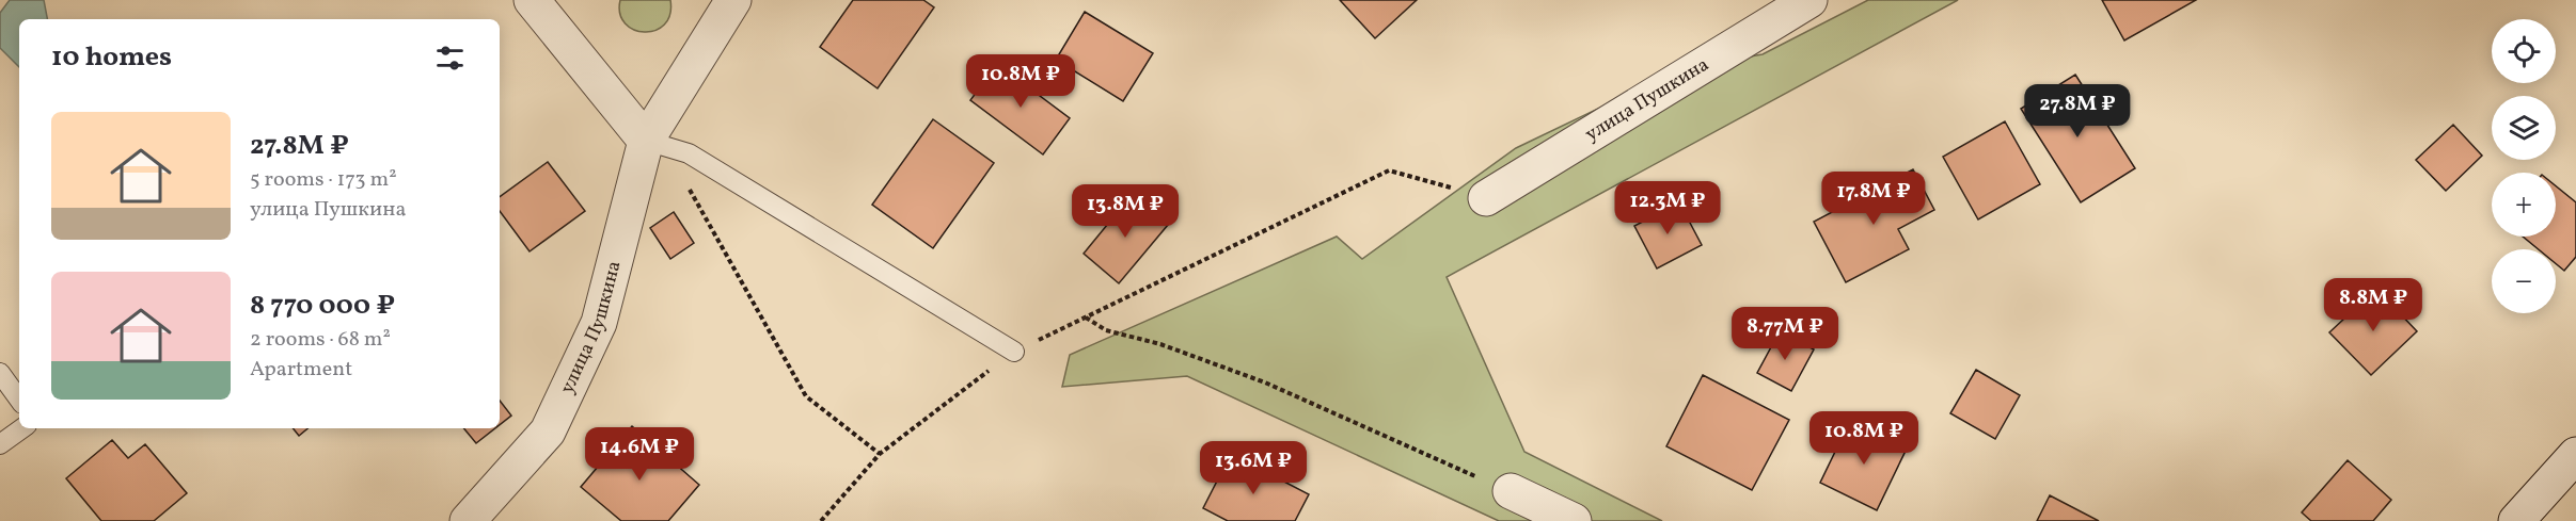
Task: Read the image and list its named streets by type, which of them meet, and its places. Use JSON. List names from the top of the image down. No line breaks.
{"streets":{"street":["улица Пушкина"]},"page":{"map_buttons":["+","−"],"heading":"10 homes","price":["10.8M ₽","27.8M ₽","17.8M ₽","12.3M ₽","13.8M ₽","8.8M ₽","8.77M ₽","10.8M ₽","14.6M ₽","13.6M ₽"],"list":[{"name":"27.8M ₽","note":"5 rooms · 173 m² · улица Пушкина"},{"name":"8 770 000 ₽","note":"2 rooms · 68 m² · Apartment"}]}}
